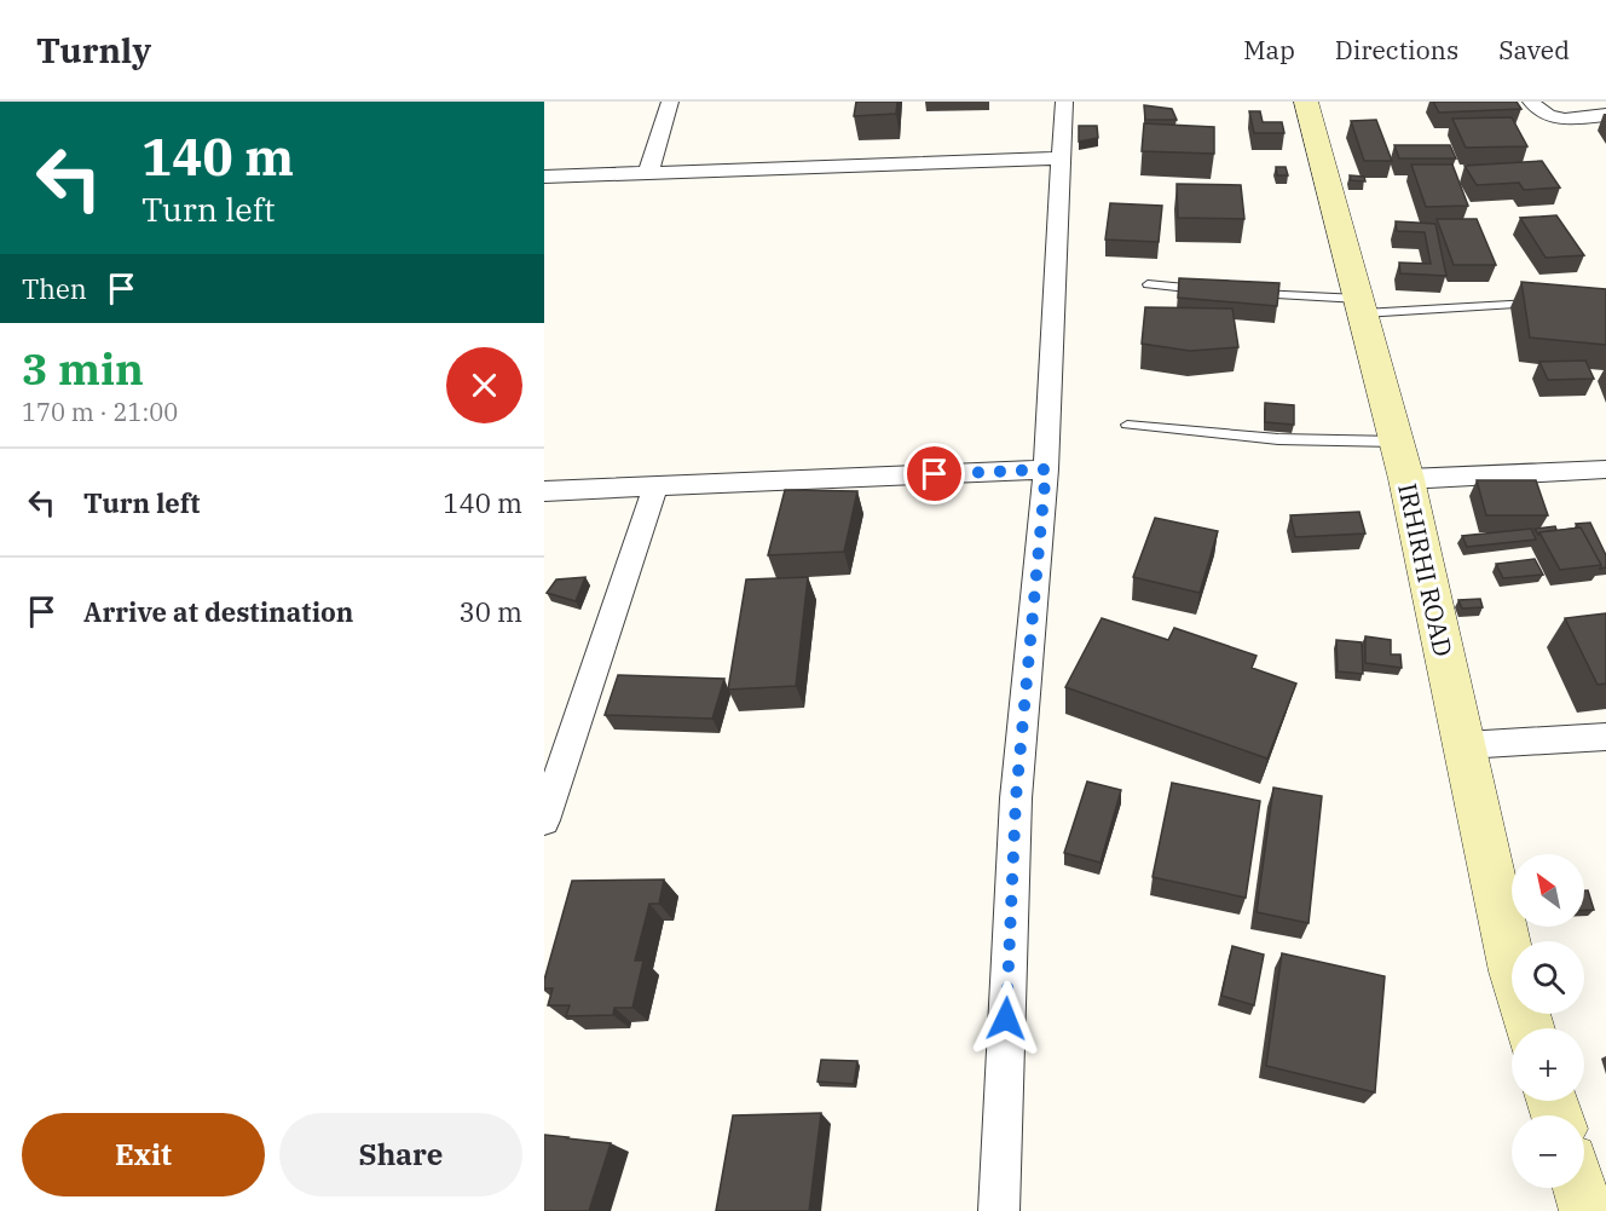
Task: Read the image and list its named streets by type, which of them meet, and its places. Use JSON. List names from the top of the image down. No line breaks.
{"streets":{"street":["IRHIRHI ROAD"]},"north":"top left","page":{"header":"Turnly","nav":["Map","Directions","Saved"],"turn":["140 m","Turn left"],"then":"Then","heading":["3 min","170 m · 21:00"],"list":[{"name":"Turn left","value":"140 m"},{"name":"Arrive at destination","value":"30 m"}],"map_buttons":["+","−"],"buttons":["Exit","Share"]}}
